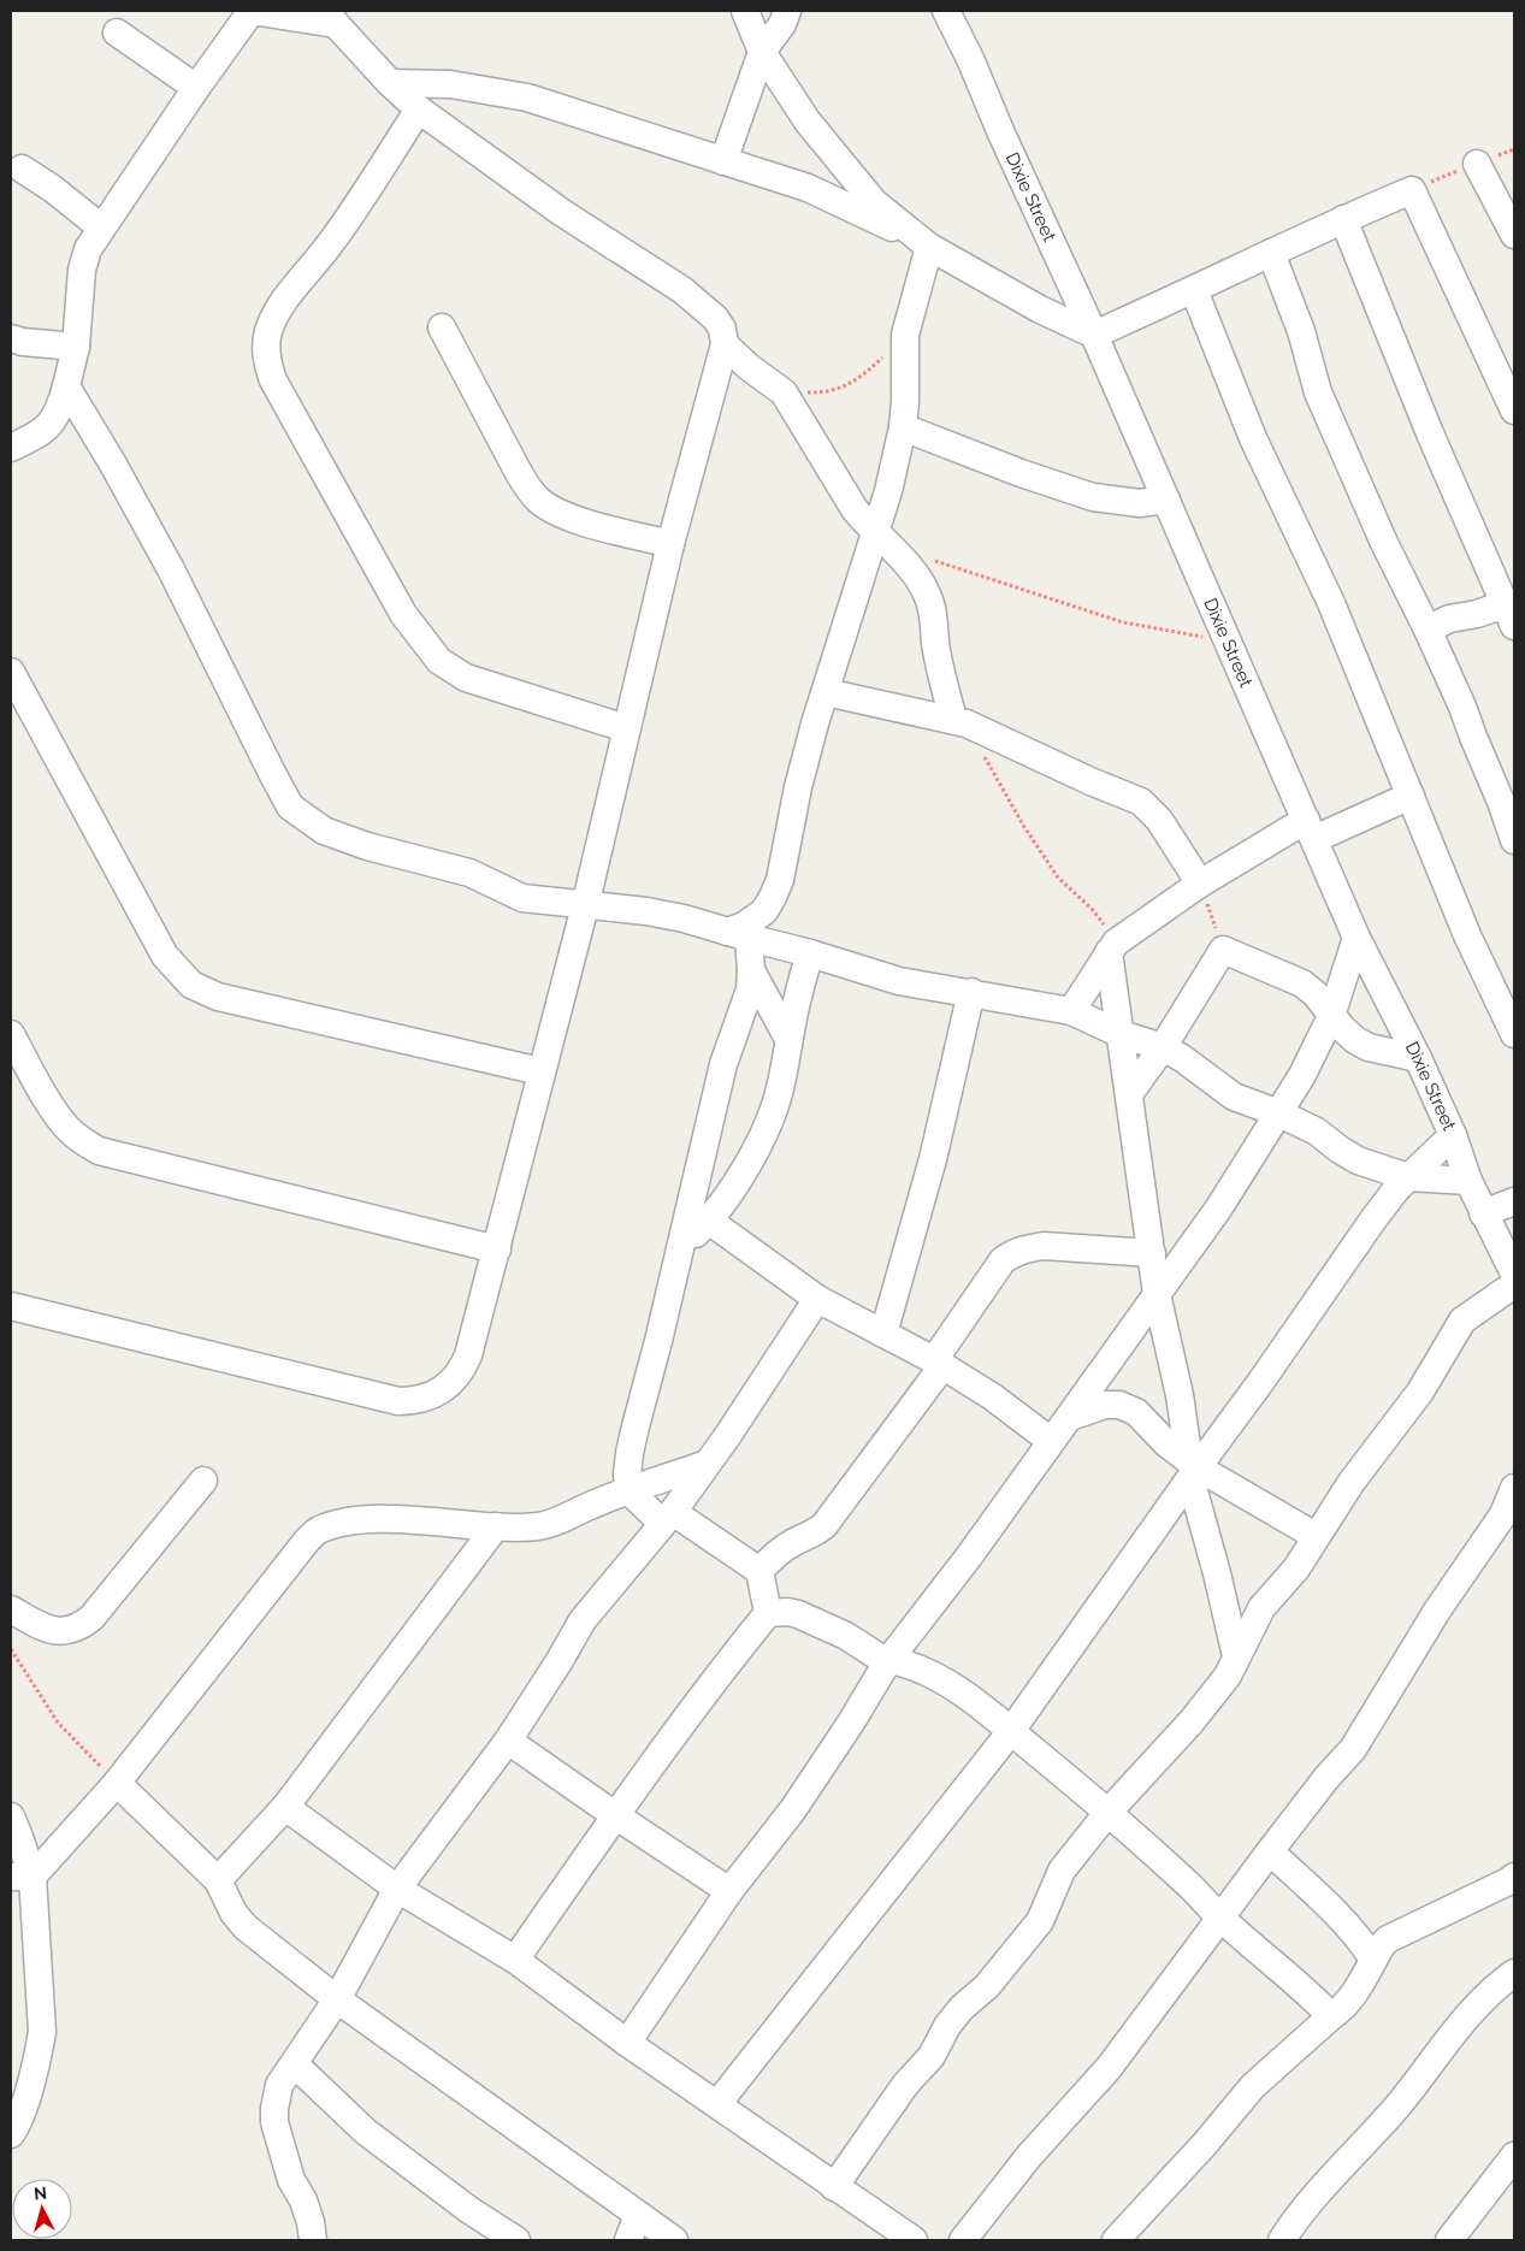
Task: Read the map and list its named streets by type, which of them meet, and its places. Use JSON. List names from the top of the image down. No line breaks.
{"streets":{"street":["Dixie Street"]},"north":"top"}
